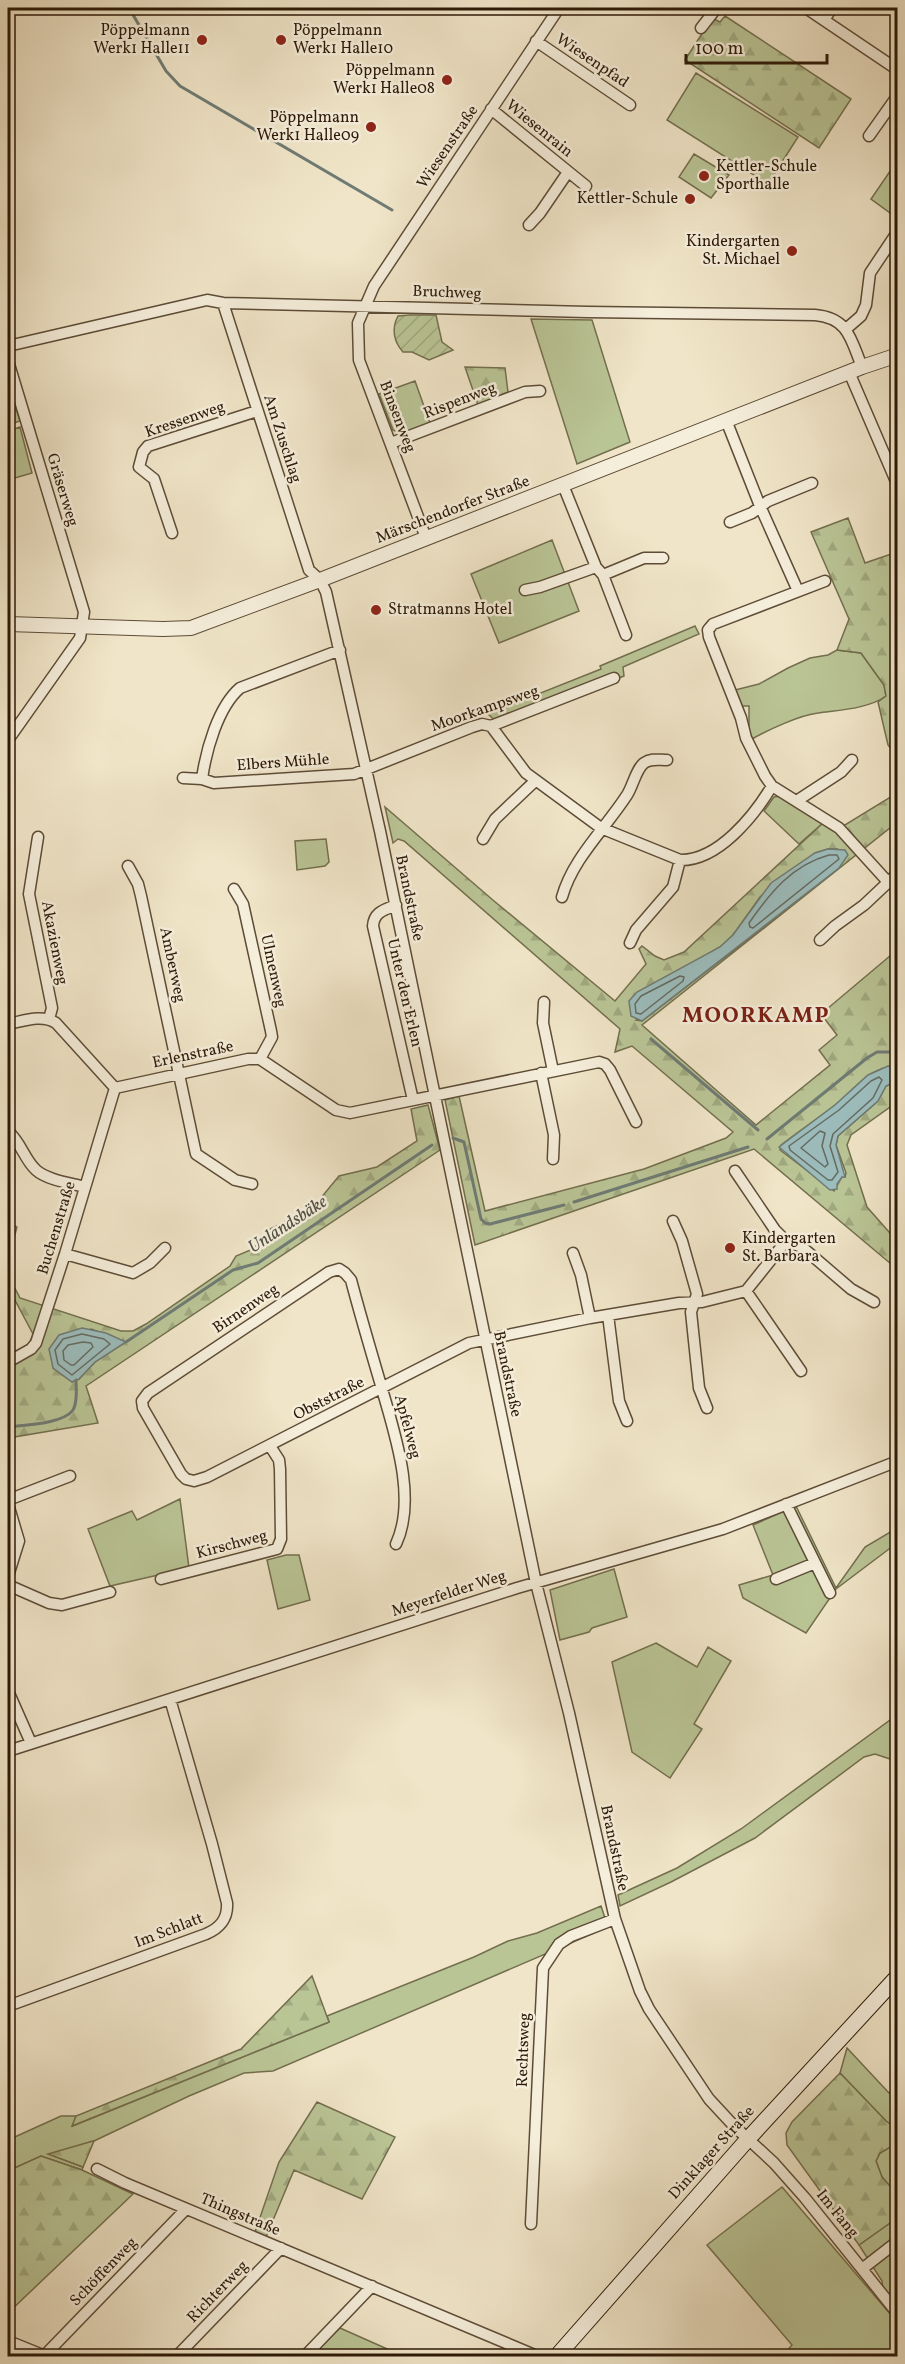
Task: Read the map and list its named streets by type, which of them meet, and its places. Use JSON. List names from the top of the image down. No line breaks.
{"streets":{"main road":["Dinklager Straße"],"street":["Wiesenpfad","Wiesenrain","Wiesenstraße","Bruchweg","Rispenweg","Binsenweg","Kressenweg","Am Zuschlag","Gräserweg","Märschendorfer Straße","Moorkampsweg","Elbers Mühle","Brandstraße","Akazienweg","Amberweg","Ulmenweg","Unter den Erlen","Erlenstraße","Buchenstraße","Birnenweg","Obststraße","Apfelweg","Kirschweg","Meyerfelder Weg","Im Schlatt","Rechtsweg","Im Fang","Thingstraße","Schöffenweg","Richterweg"]},"crossings":[["Wiesenpfad","Wiesenstraße"],["Wiesenrain","Wiesenstraße"],["Wiesenstraße","Bruchweg"],["Wiesenstraße","Binsenweg"],["Bruchweg","Binsenweg"],["Bruchweg","Am Zuschlag"],["Rispenweg","Binsenweg"],["Binsenweg","Märschendorfer Straße"],["Kressenweg","Am Zuschlag"],["Am Zuschlag","Märschendorfer Straße"],["Am Zuschlag","Brandstraße"],["Gräserweg","Märschendorfer Straße"],["Märschendorfer Straße","Brandstraße"],["Moorkampsweg","Elbers Mühle"],["Moorkampsweg","Brandstraße"],["Elbers Mühle","Brandstraße"],["Brandstraße","Unter den Erlen"],["Brandstraße","Erlenstraße"],["Brandstraße","Obststraße"],["Brandstraße","Meyerfelder Weg"],["Brandstraße","Rechtsweg"],["Brandstraße","Dinklager Straße"],["Brandstraße","Im Fang"],["Amberweg","Erlenstraße"],["Ulmenweg","Erlenstraße"],["Unter den Erlen","Erlenstraße"],["Erlenstraße","Buchenstraße"],["Birnenweg","Obststraße"],["Birnenweg","Apfelweg"],["Obststraße","Apfelweg"],["Obststraße","Kirschweg"],["Meyerfelder Weg","Im Schlatt"],["Dinklager Straße","Im Fang"],["Thingstraße","Schöffenweg"],["Thingstraße","Richterweg"]],"districts":["MOORKAMP"],"water":["Unlandsbäke"],"places":["Pöppelmann Werk1 Halle11","Pöppelmann Werk1 Halle10","Pöppelmann Werk1 Halle08","Pöppelmann Werk1 Halle09","Kettler-Schule Sporthalle","Kettler-Schule","Kindergarten St. Michael","Stratmanns Hotel","Kindergarten St. Barbara"],"scale_bar":"100 m"}
